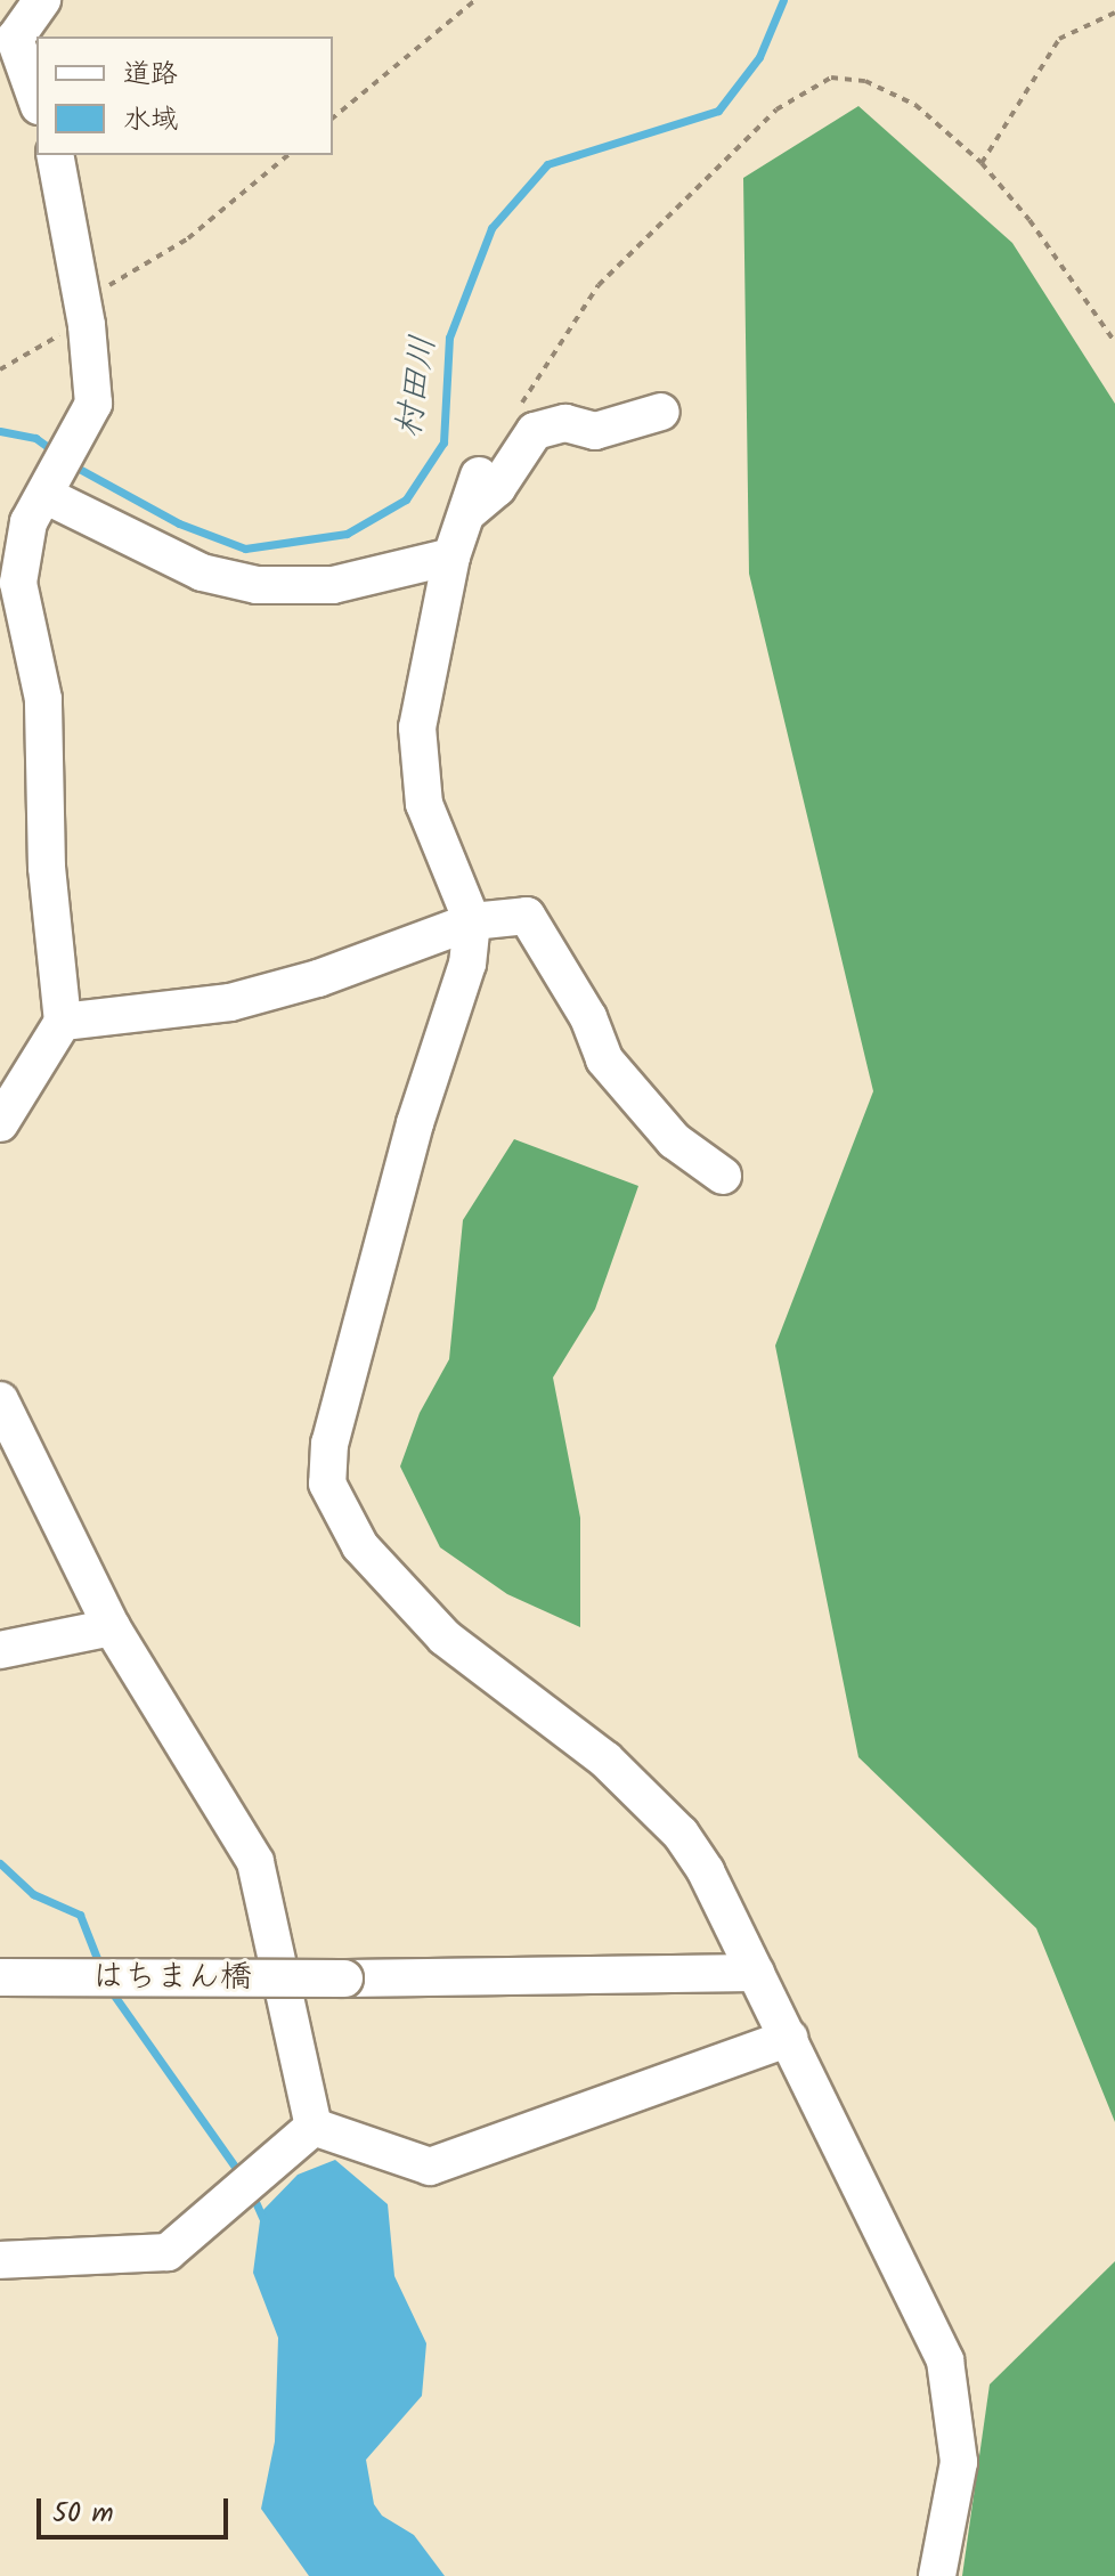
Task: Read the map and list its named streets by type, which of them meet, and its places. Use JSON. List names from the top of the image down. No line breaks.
{"streets":{"street":["はちまん橋"]},"water":["村田川"],"legend":["道路","水域"],"scale_bar":"50 m"}
